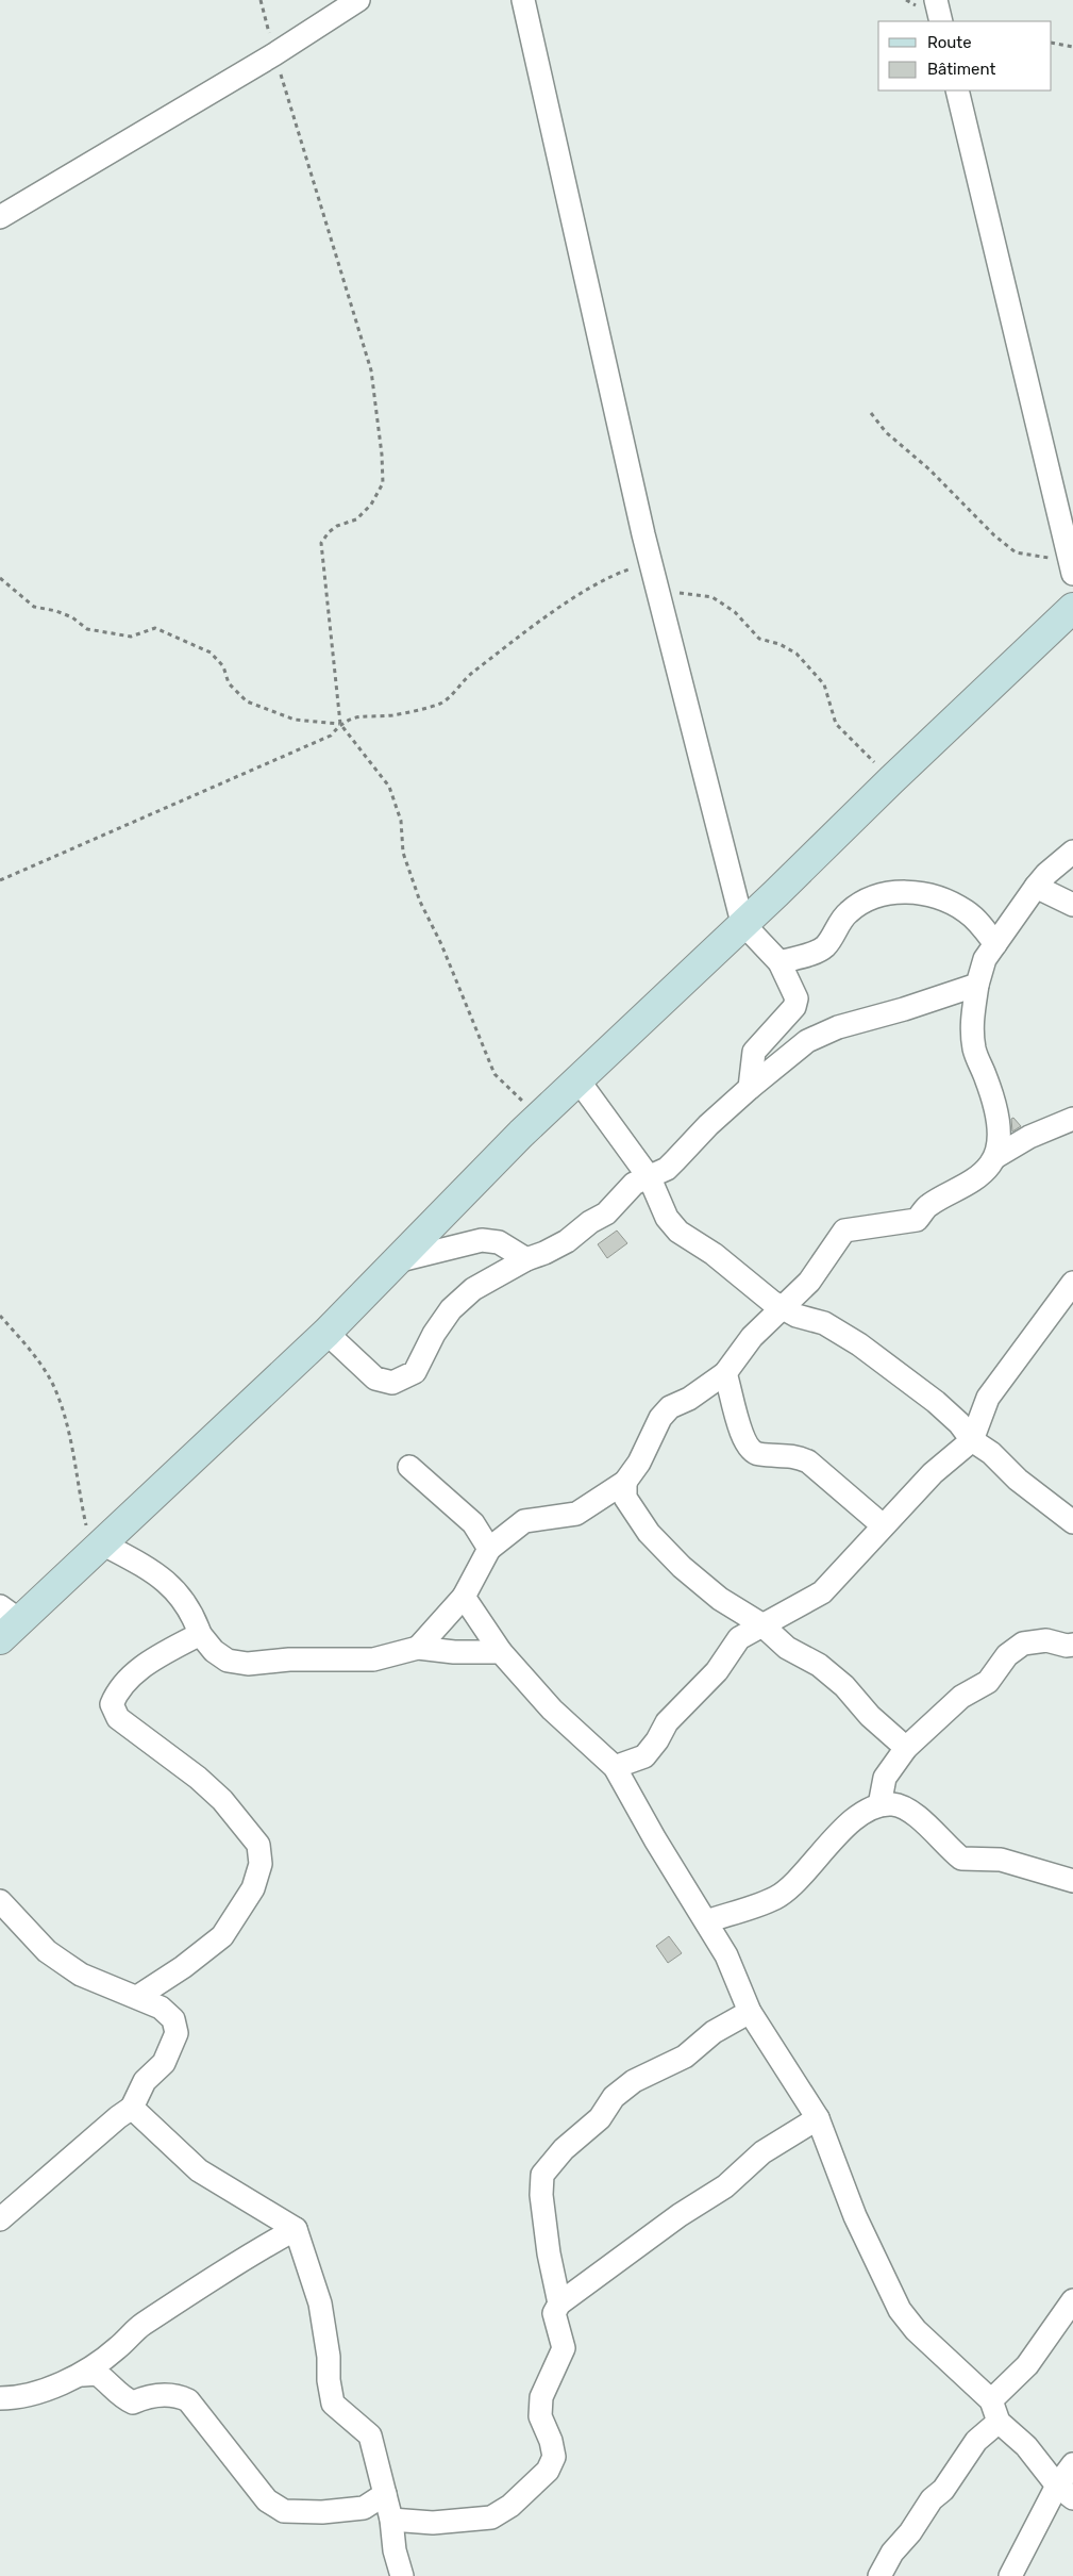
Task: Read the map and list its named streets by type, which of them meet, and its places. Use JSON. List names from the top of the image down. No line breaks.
{"legend":["Route","Bâtiment"]}
